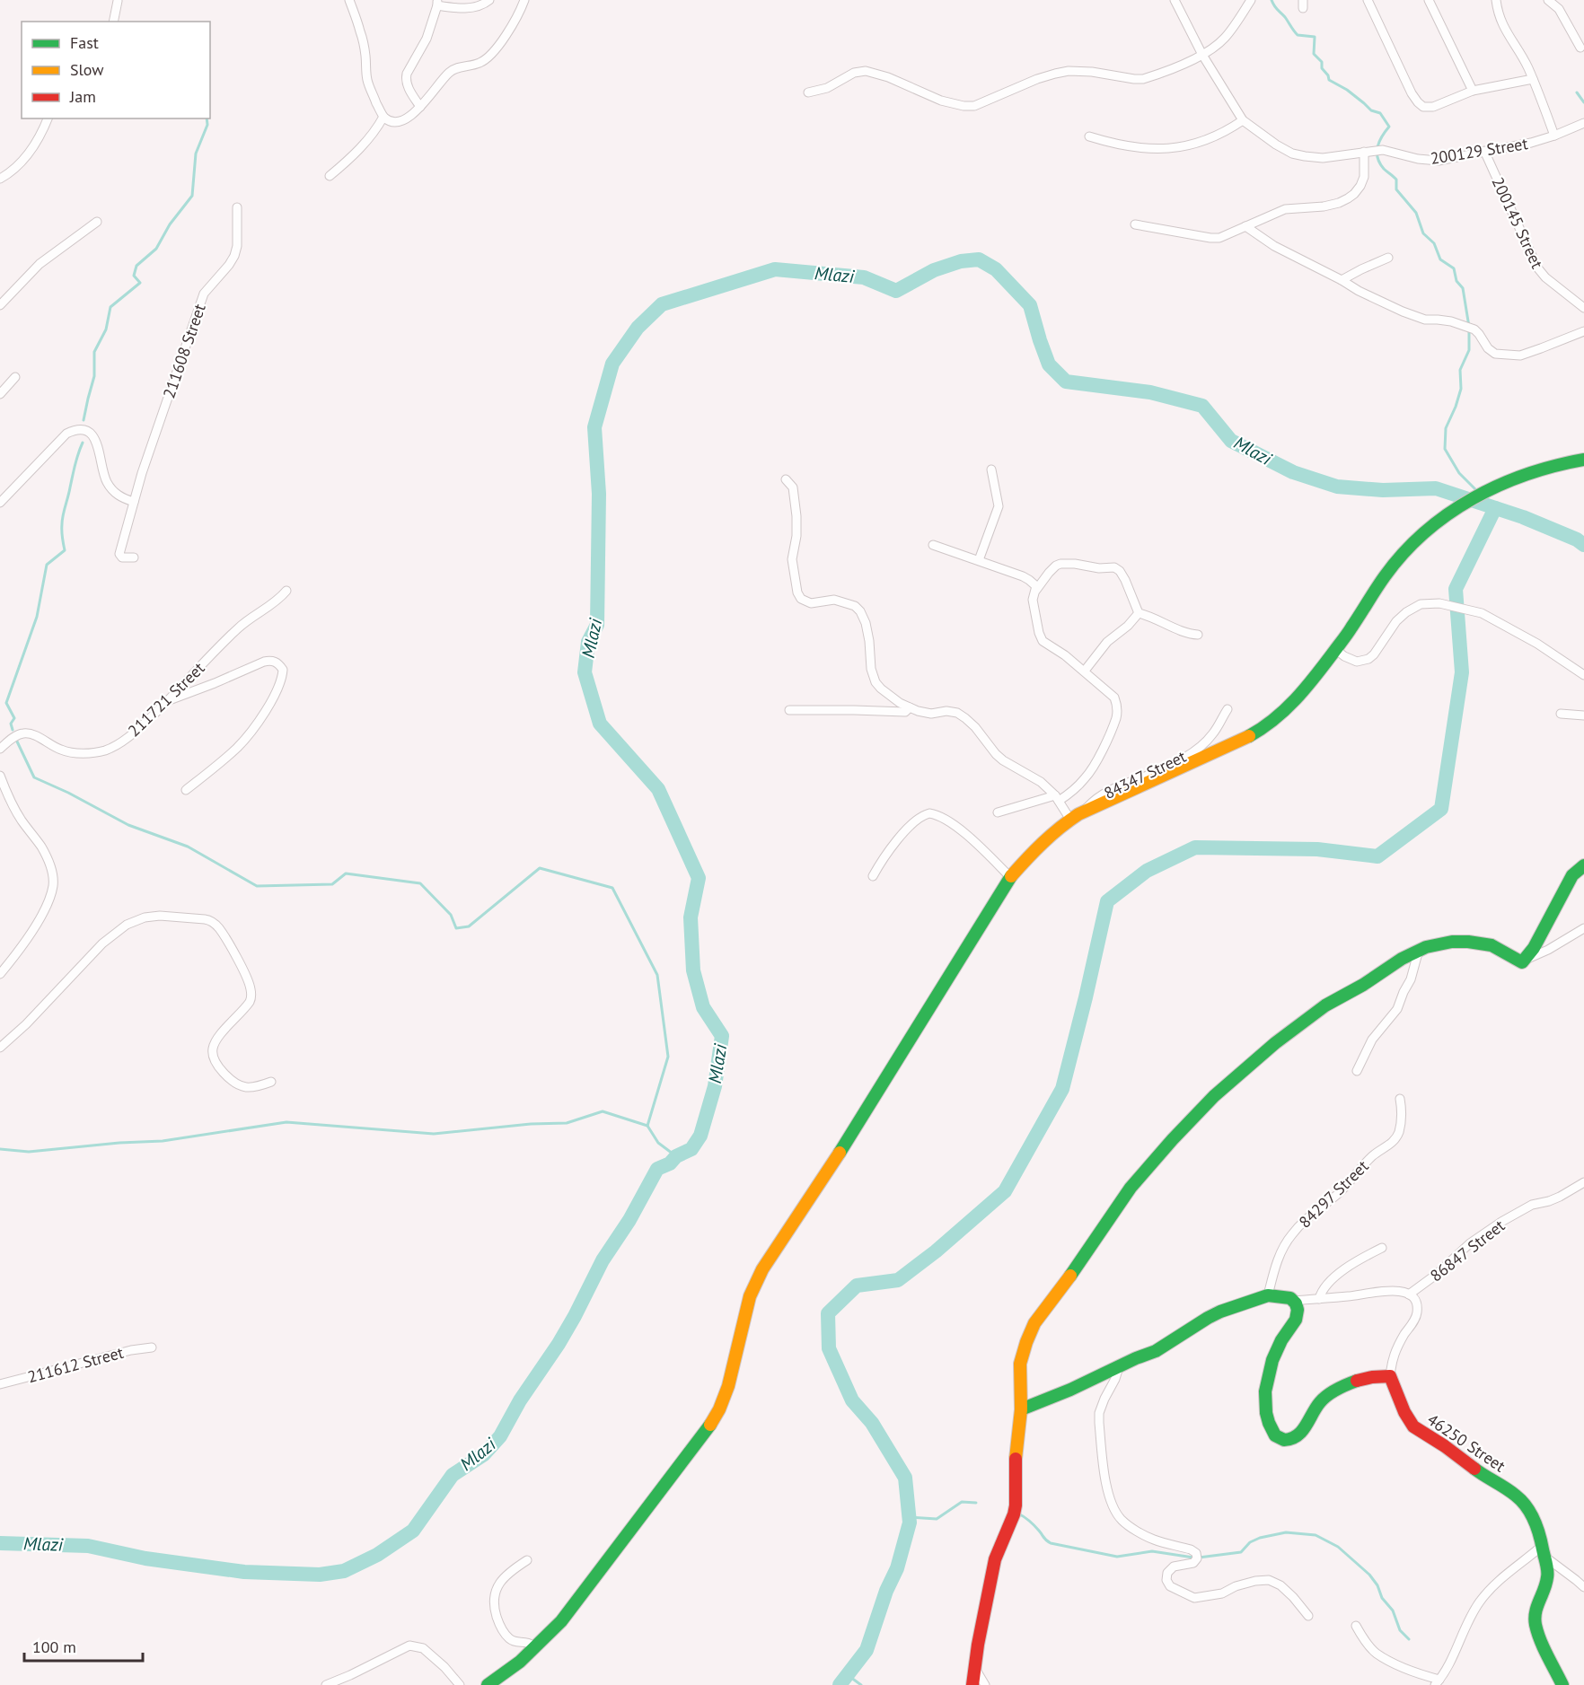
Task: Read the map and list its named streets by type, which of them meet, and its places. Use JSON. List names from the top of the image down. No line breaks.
{"streets":{"street":["200129 Street","200145 Street","211608 Street","211721 Street","84347 Street","84297 Street","86847 Street","211612 Street","46250 Street"]},"crossings":[["200129 Street","200145 Street"]],"water":["Mlazi"],"legend":["Fast","Slow","Jam"],"scale_bar":"100 m"}
